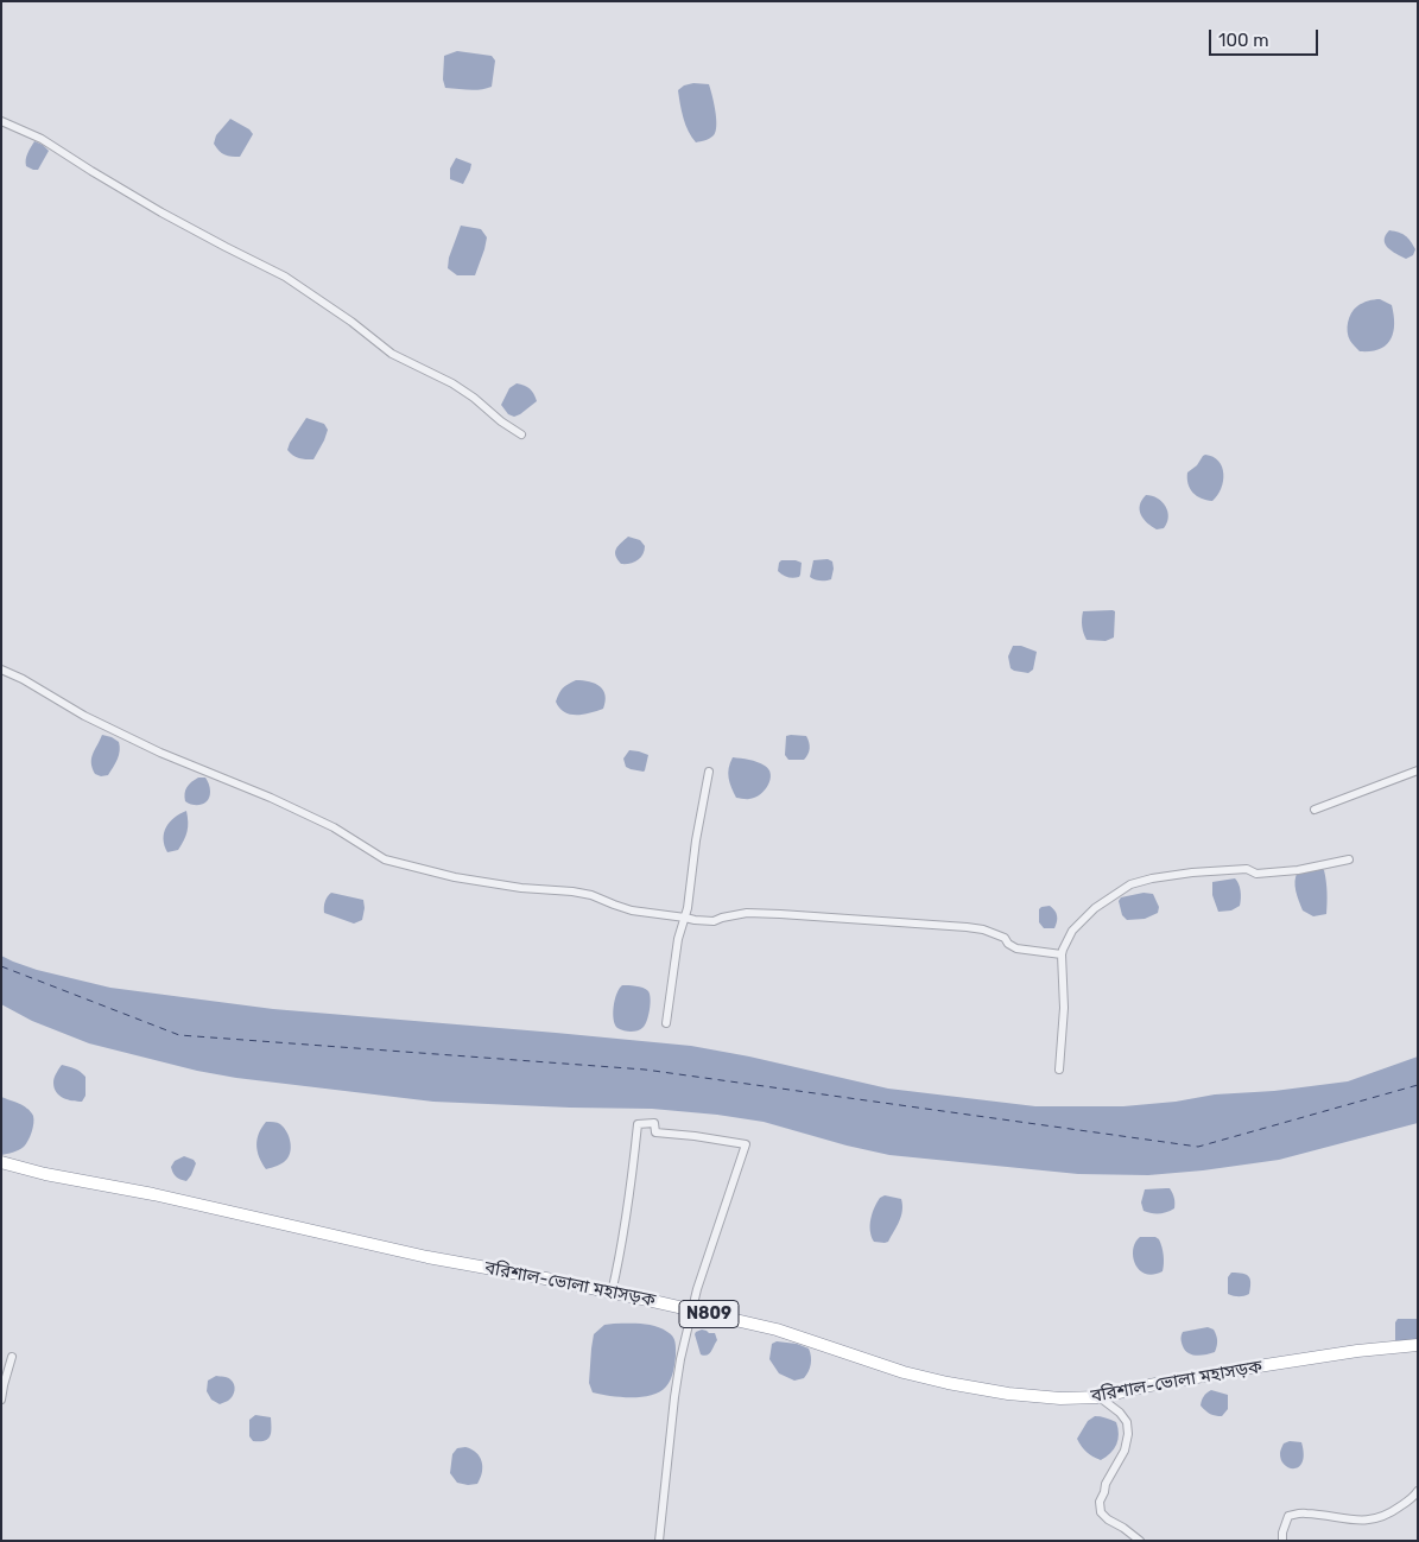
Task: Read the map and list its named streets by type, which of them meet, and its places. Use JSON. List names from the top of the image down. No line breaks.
{"streets":{"highway":["বরিশাল-ভোলা মহাসড়ক","N809"]},"scale_bar":"100 m"}
